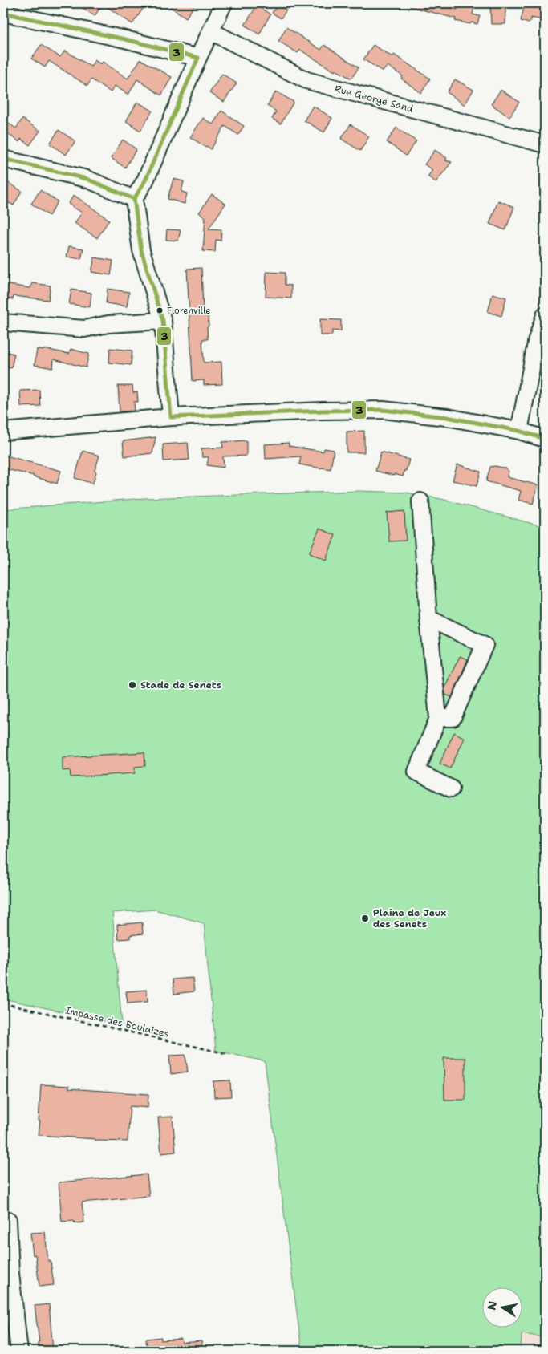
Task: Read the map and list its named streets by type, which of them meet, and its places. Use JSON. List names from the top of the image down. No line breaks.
{"streets":{"street":["Rue George Sand"],"path":["Impasse des Boulaizes"]},"places":["Florenville","Stade de Senets","Plaine de Jeux des Senets"],"lines":["transit line 3"],"north":"left"}
